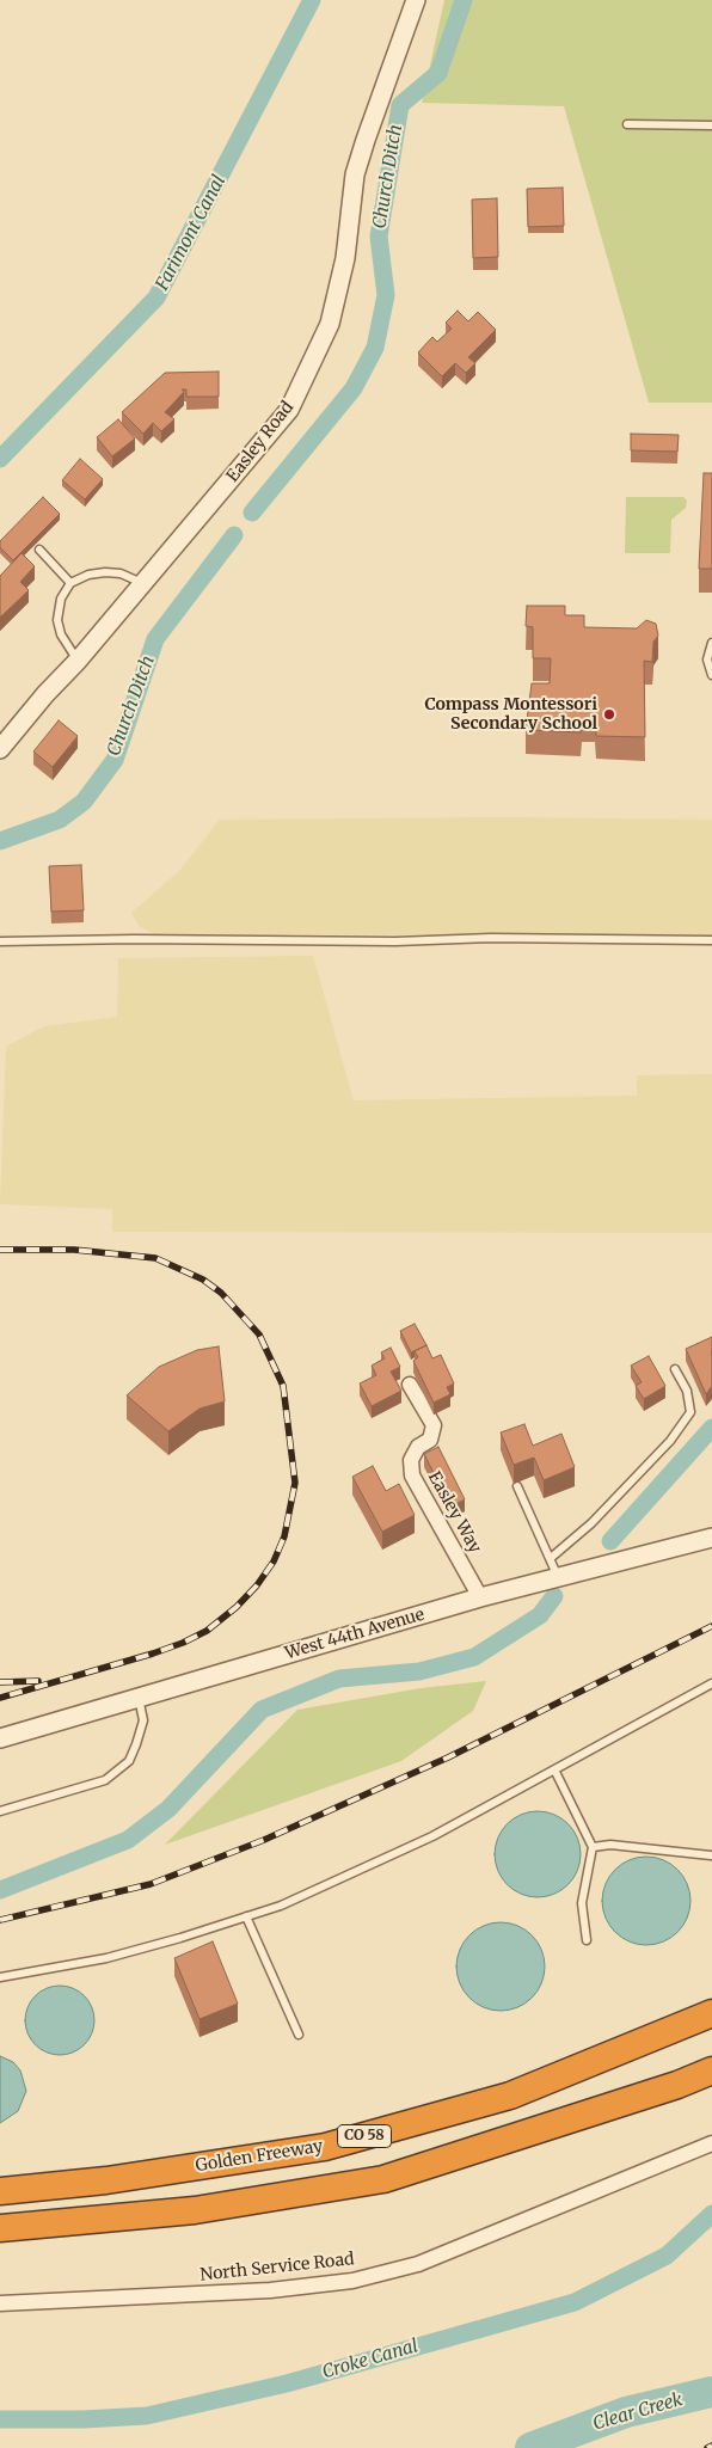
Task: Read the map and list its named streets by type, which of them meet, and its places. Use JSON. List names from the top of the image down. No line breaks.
{"streets":{"highway":["CO 58","Golden Freeway"],"street":["Easley Road","Easley Way","West 44th Avenue","North Service Road"]},"crossings":[["Easley Way","West 44th Avenue"]],"water":["Church Ditch","Farimont Canal","Croke Canal","Clear Creek"],"places":["Compass Montessori Secondary School"]}
